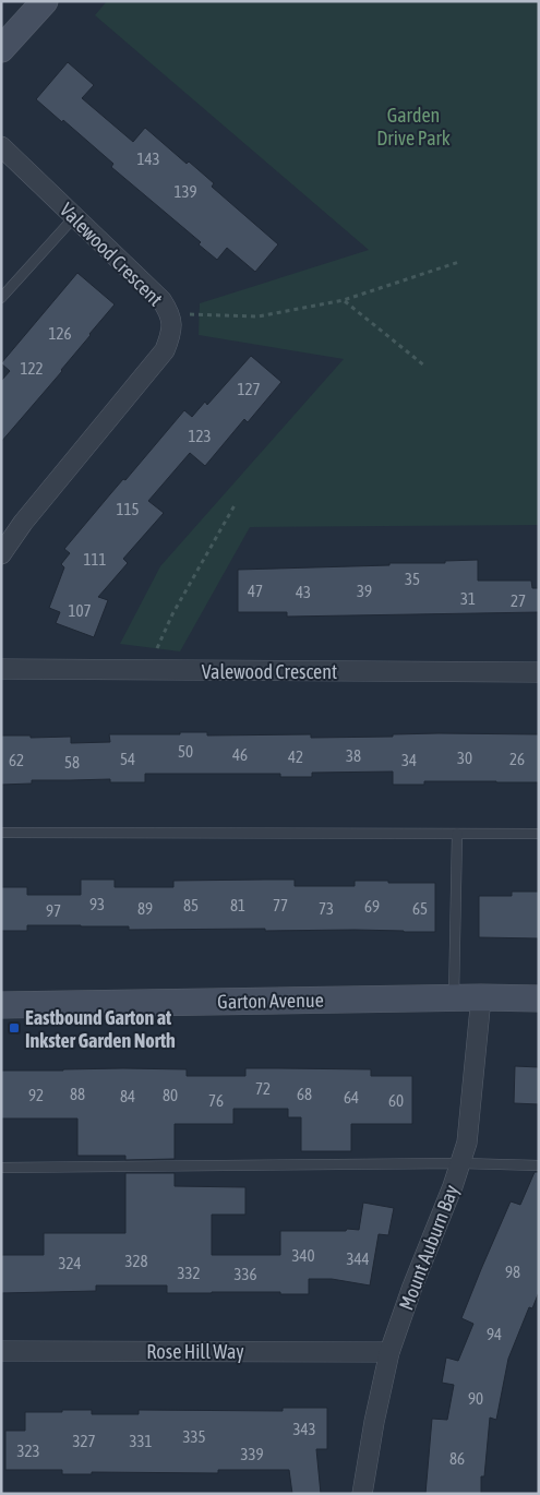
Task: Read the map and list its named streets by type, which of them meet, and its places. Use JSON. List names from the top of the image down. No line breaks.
{"streets":{"street":["Valewood Crescent","Garton Avenue","Mount Auburn Bay","Rose Hill Way"]},"crossings":[["Garton Avenue","Mount Auburn Bay"],["Mount Auburn Bay","Rose Hill Way"]],"parks":["Garden Drive Park"],"places":{"transit":["Eastbound Garton at Inkster Garden North"]},"house_numbers":["143","139","126","122","127","123","115","111","35","47","39","43","31","27","107","50","46","38","42","30","54","26","62","34","58","93","85","81","77","69","89","73","65","97","72","88","68","92","80","84","64","76","60","340","344","328","324","98","332","336","94","90","343","335","327","331","323","339","86"]}
